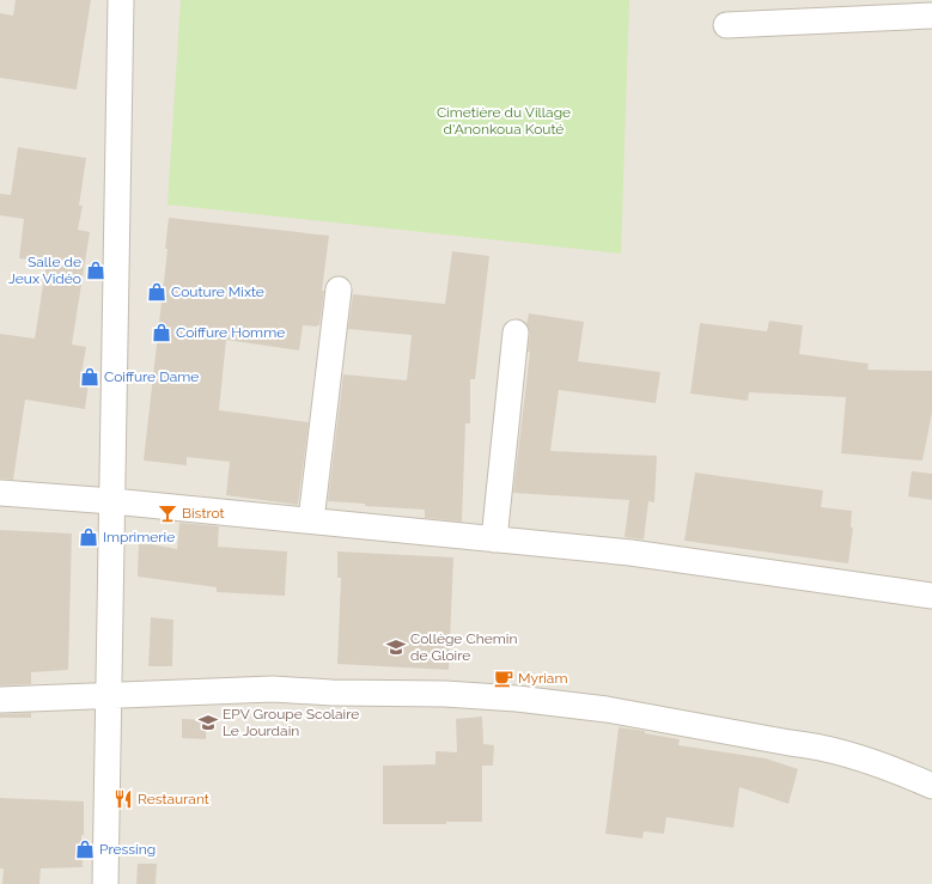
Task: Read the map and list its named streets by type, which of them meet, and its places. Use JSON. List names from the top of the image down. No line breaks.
{"parks":["Cimetière du Village d'Anonkoua Kouté"],"places":{"shop":["Salle de Jeux Vidéo","Couture Mixte","Coiffure Homme","Coiffure Dame","Imprimerie","Pressing"],"bar":["Bistrot"],"school or university":["Collège Chemin de Gloire","EPV Groupe Scolaire Le Jourdain"],"cafe":["Myriam"],"restaurant":["Restaurant"]}}
